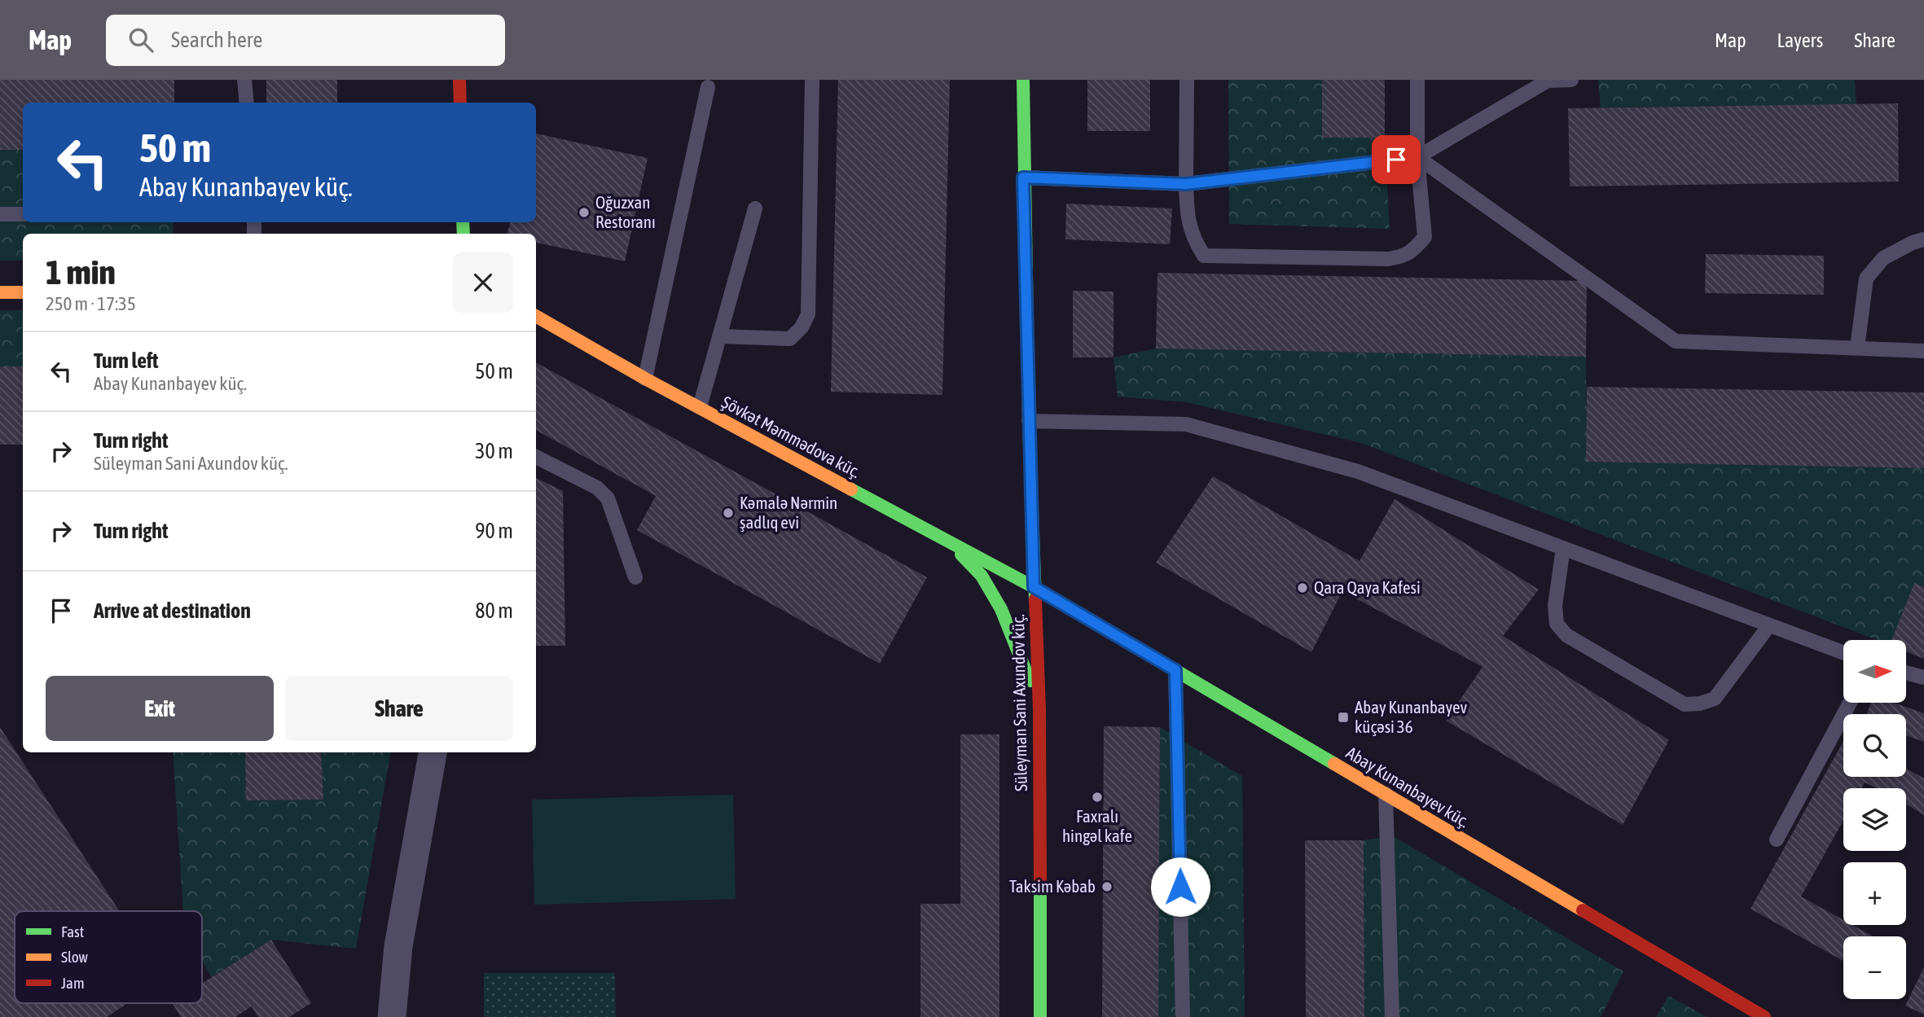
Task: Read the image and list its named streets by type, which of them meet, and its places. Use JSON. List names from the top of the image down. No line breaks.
{"streets":{"street":["Şövkət Məmmədova küç.","Süleyman Sani Axundov küç.","Abay Kunanbayev küç."]},"crossings":[["Şövkət Məmmədova küç.","Süleyman Sani Axundov küç."],["Şövkət Məmmədova küç.","Abay Kunanbayev küç."],["Süleyman Sani Axundov küç.","Abay Kunanbayev küç."]],"places":{"other":["Oğuzxan Restoranı","Kəmalə Nərmin şadlıq evi","Qara Qaya Kafesi","Faxralı hingəl kafe","Taksim Kəbab"],"transit":["Abay Kunanbayev küçəsi 36"]},"legend":["Fast","Slow","Jam"],"north":"right","page":{"header":"Map","search":"Search here","nav":["Map","Layers","Share"],"turn":["50 m","Abay Kunanbayev küç."],"heading":["1 min","250 m · 17:35"],"list":[{"name":"Turn left","note":"Abay Kunanbayev küç.","value":"50 m"},{"name":"Turn right","note":"Süleyman Sani Axundov küç.","value":"30 m"},{"name":"Turn right","value":"90 m"},{"name":"Arrive at destination","value":"80 m"}],"map_buttons":["+","−"],"buttons":["Exit","Share"]}}
